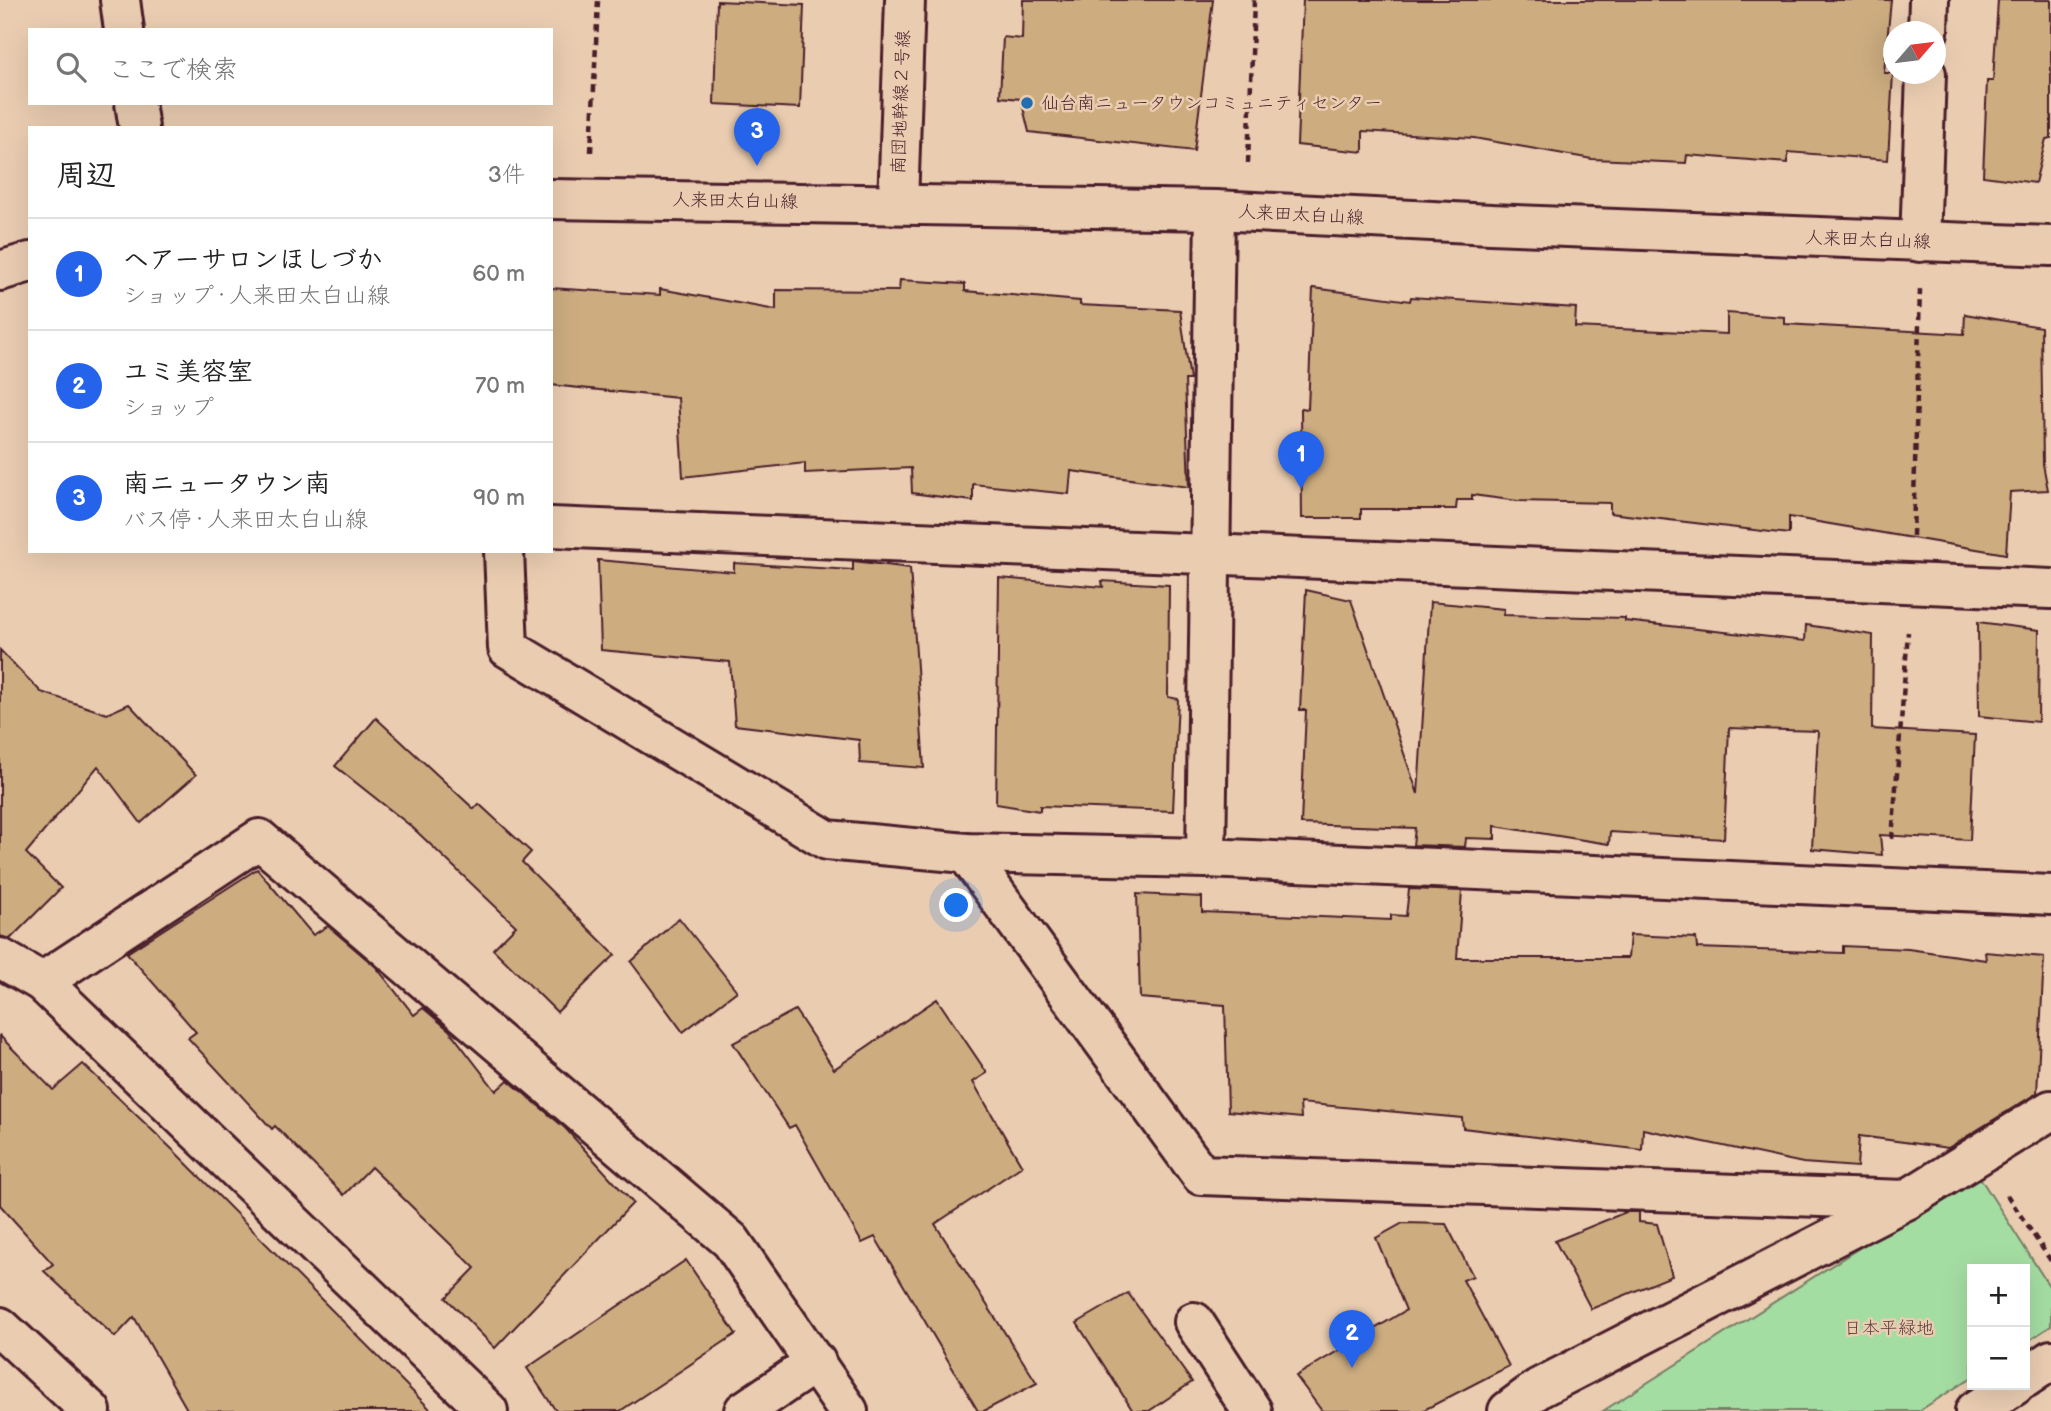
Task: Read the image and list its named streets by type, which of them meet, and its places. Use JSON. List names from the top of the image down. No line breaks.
{"streets":{"street":["南団地幹線２号線","人来田太白山線"]},"crossings":[["南団地幹線２号線","人来田太白山線"]],"parks":["日本平緑地"],"places":["仙台南ニュータウンコミュニティセンター"],"north":"top right","page":{"search":"ここで検索","pins":["3","1","2"],"heading":["周辺","3件"],"list":[{"mark":"1","name":"ヘアーサロンほしづか","note":"ショップ · 人来田太白山線","value":"60 m"},{"mark":"2","name":"ユミ美容室","note":"ショップ","value":"70 m"},{"mark":"3","name":"南ニュータウン南","note":"バス停 · 人来田太白山線","value":"90 m"}],"map_buttons":["+","−"]}}
